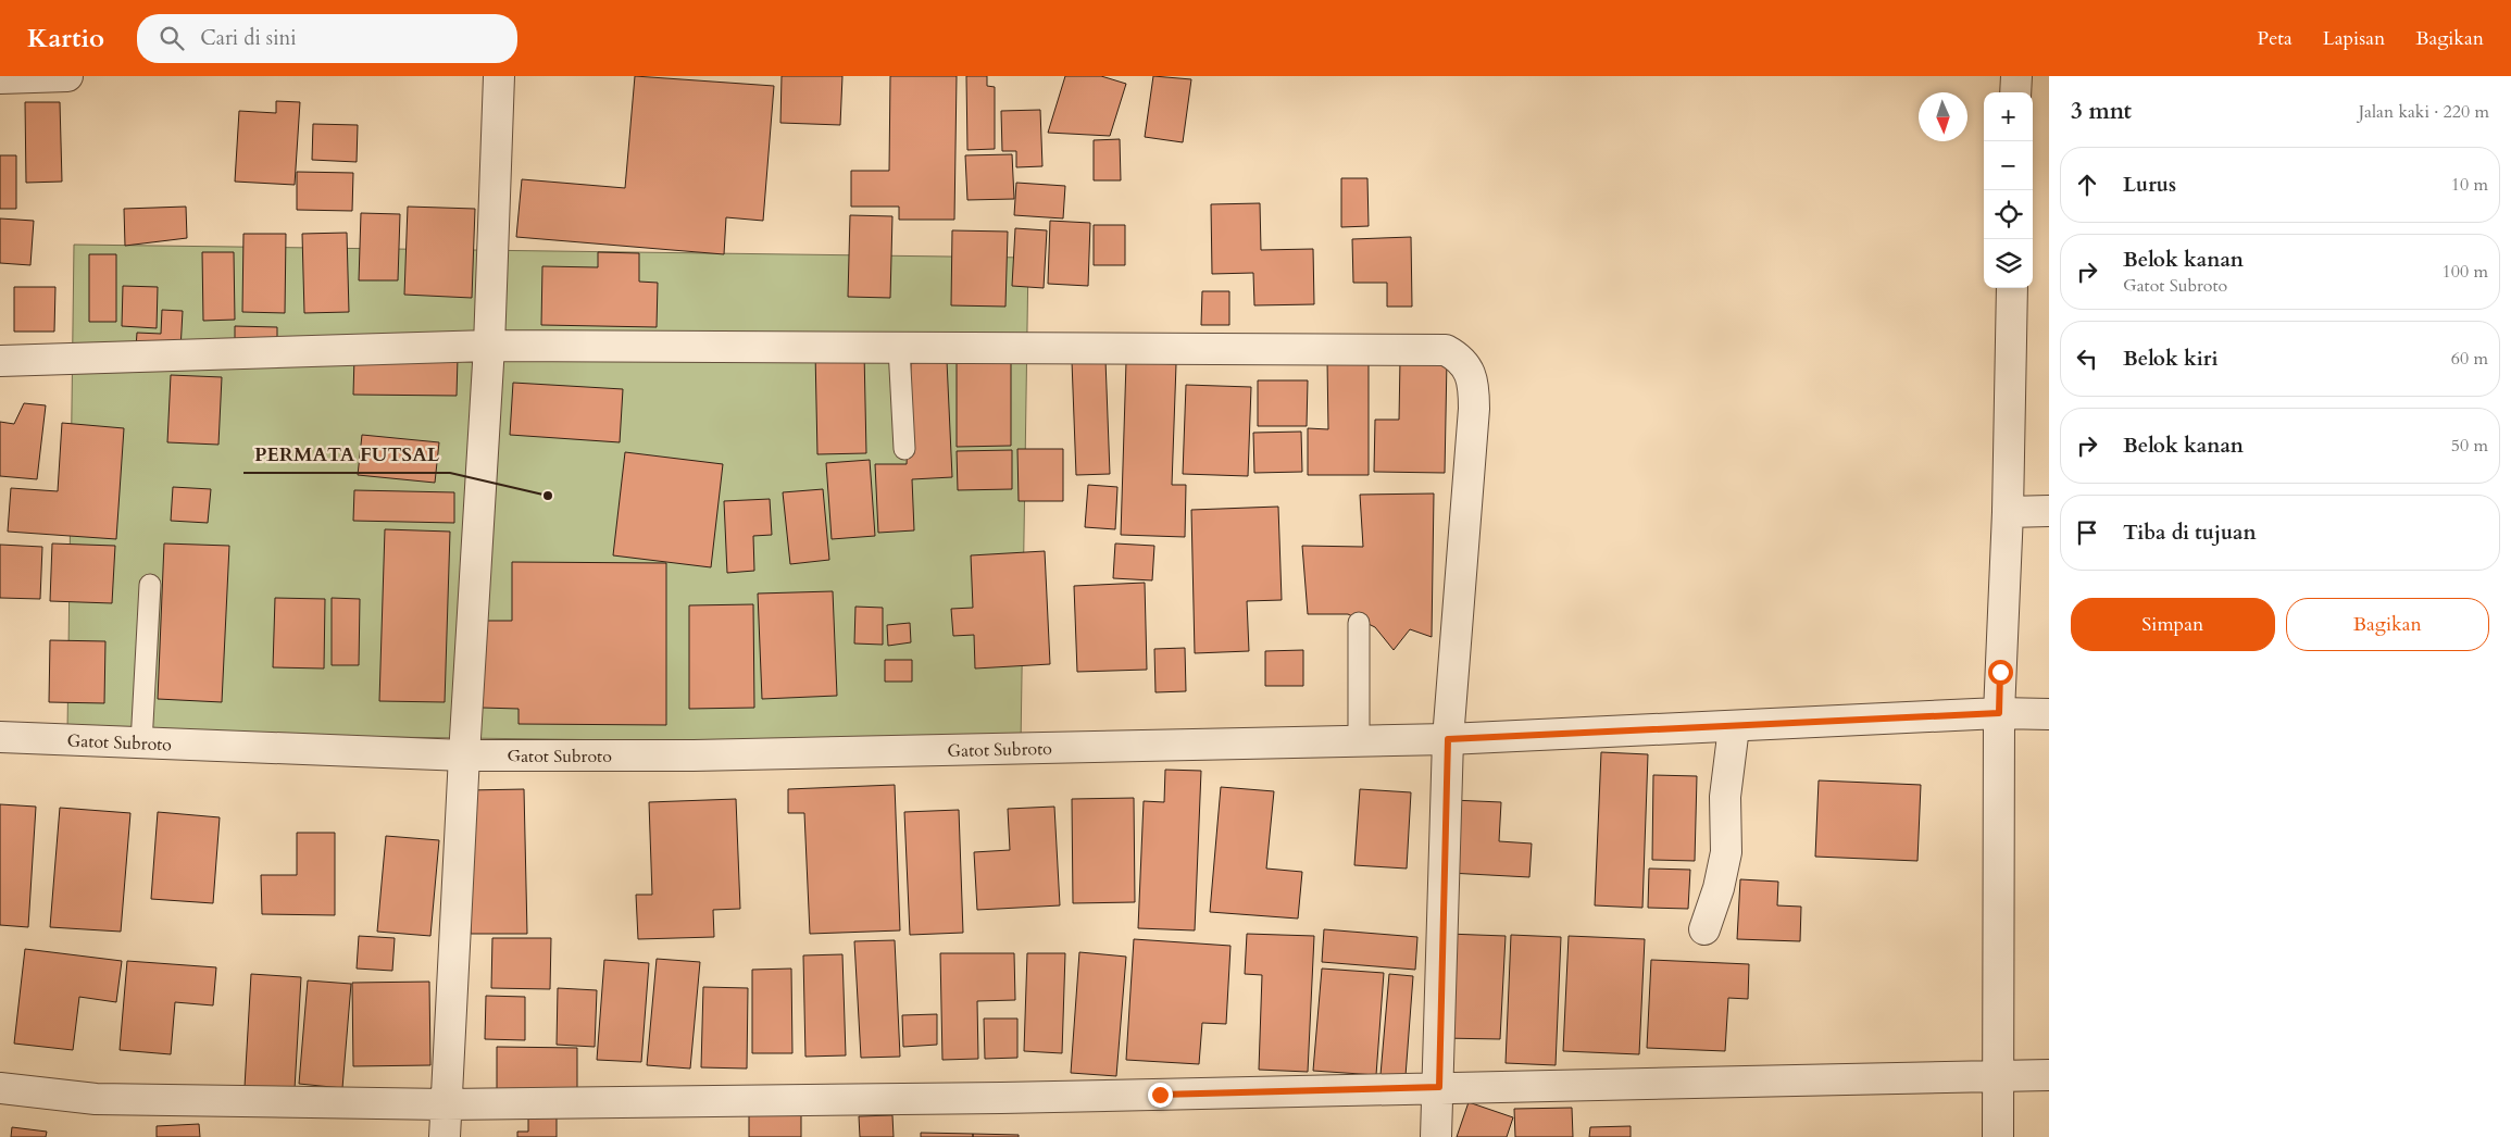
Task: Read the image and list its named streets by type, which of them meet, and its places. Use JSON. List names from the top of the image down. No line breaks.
{"streets":{"street":["Gatot Subroto"]},"places":["PERMATA FUTSAL"],"north":"bottom","page":{"header":"Kartio","search":"Cari di sini","nav":["Peta","Lapisan","Bagikan"],"heading":["3 mnt","Jalan kaki · 220 m"],"map_buttons":["+","−"],"list":[["Lurus","10 m"],["Belok kanan","Gatot Subroto","100 m"],["Belok kiri","60 m"],["Belok kanan","50 m"],"Tiba di tujuan"],"buttons":["Simpan","Bagikan"]}}
